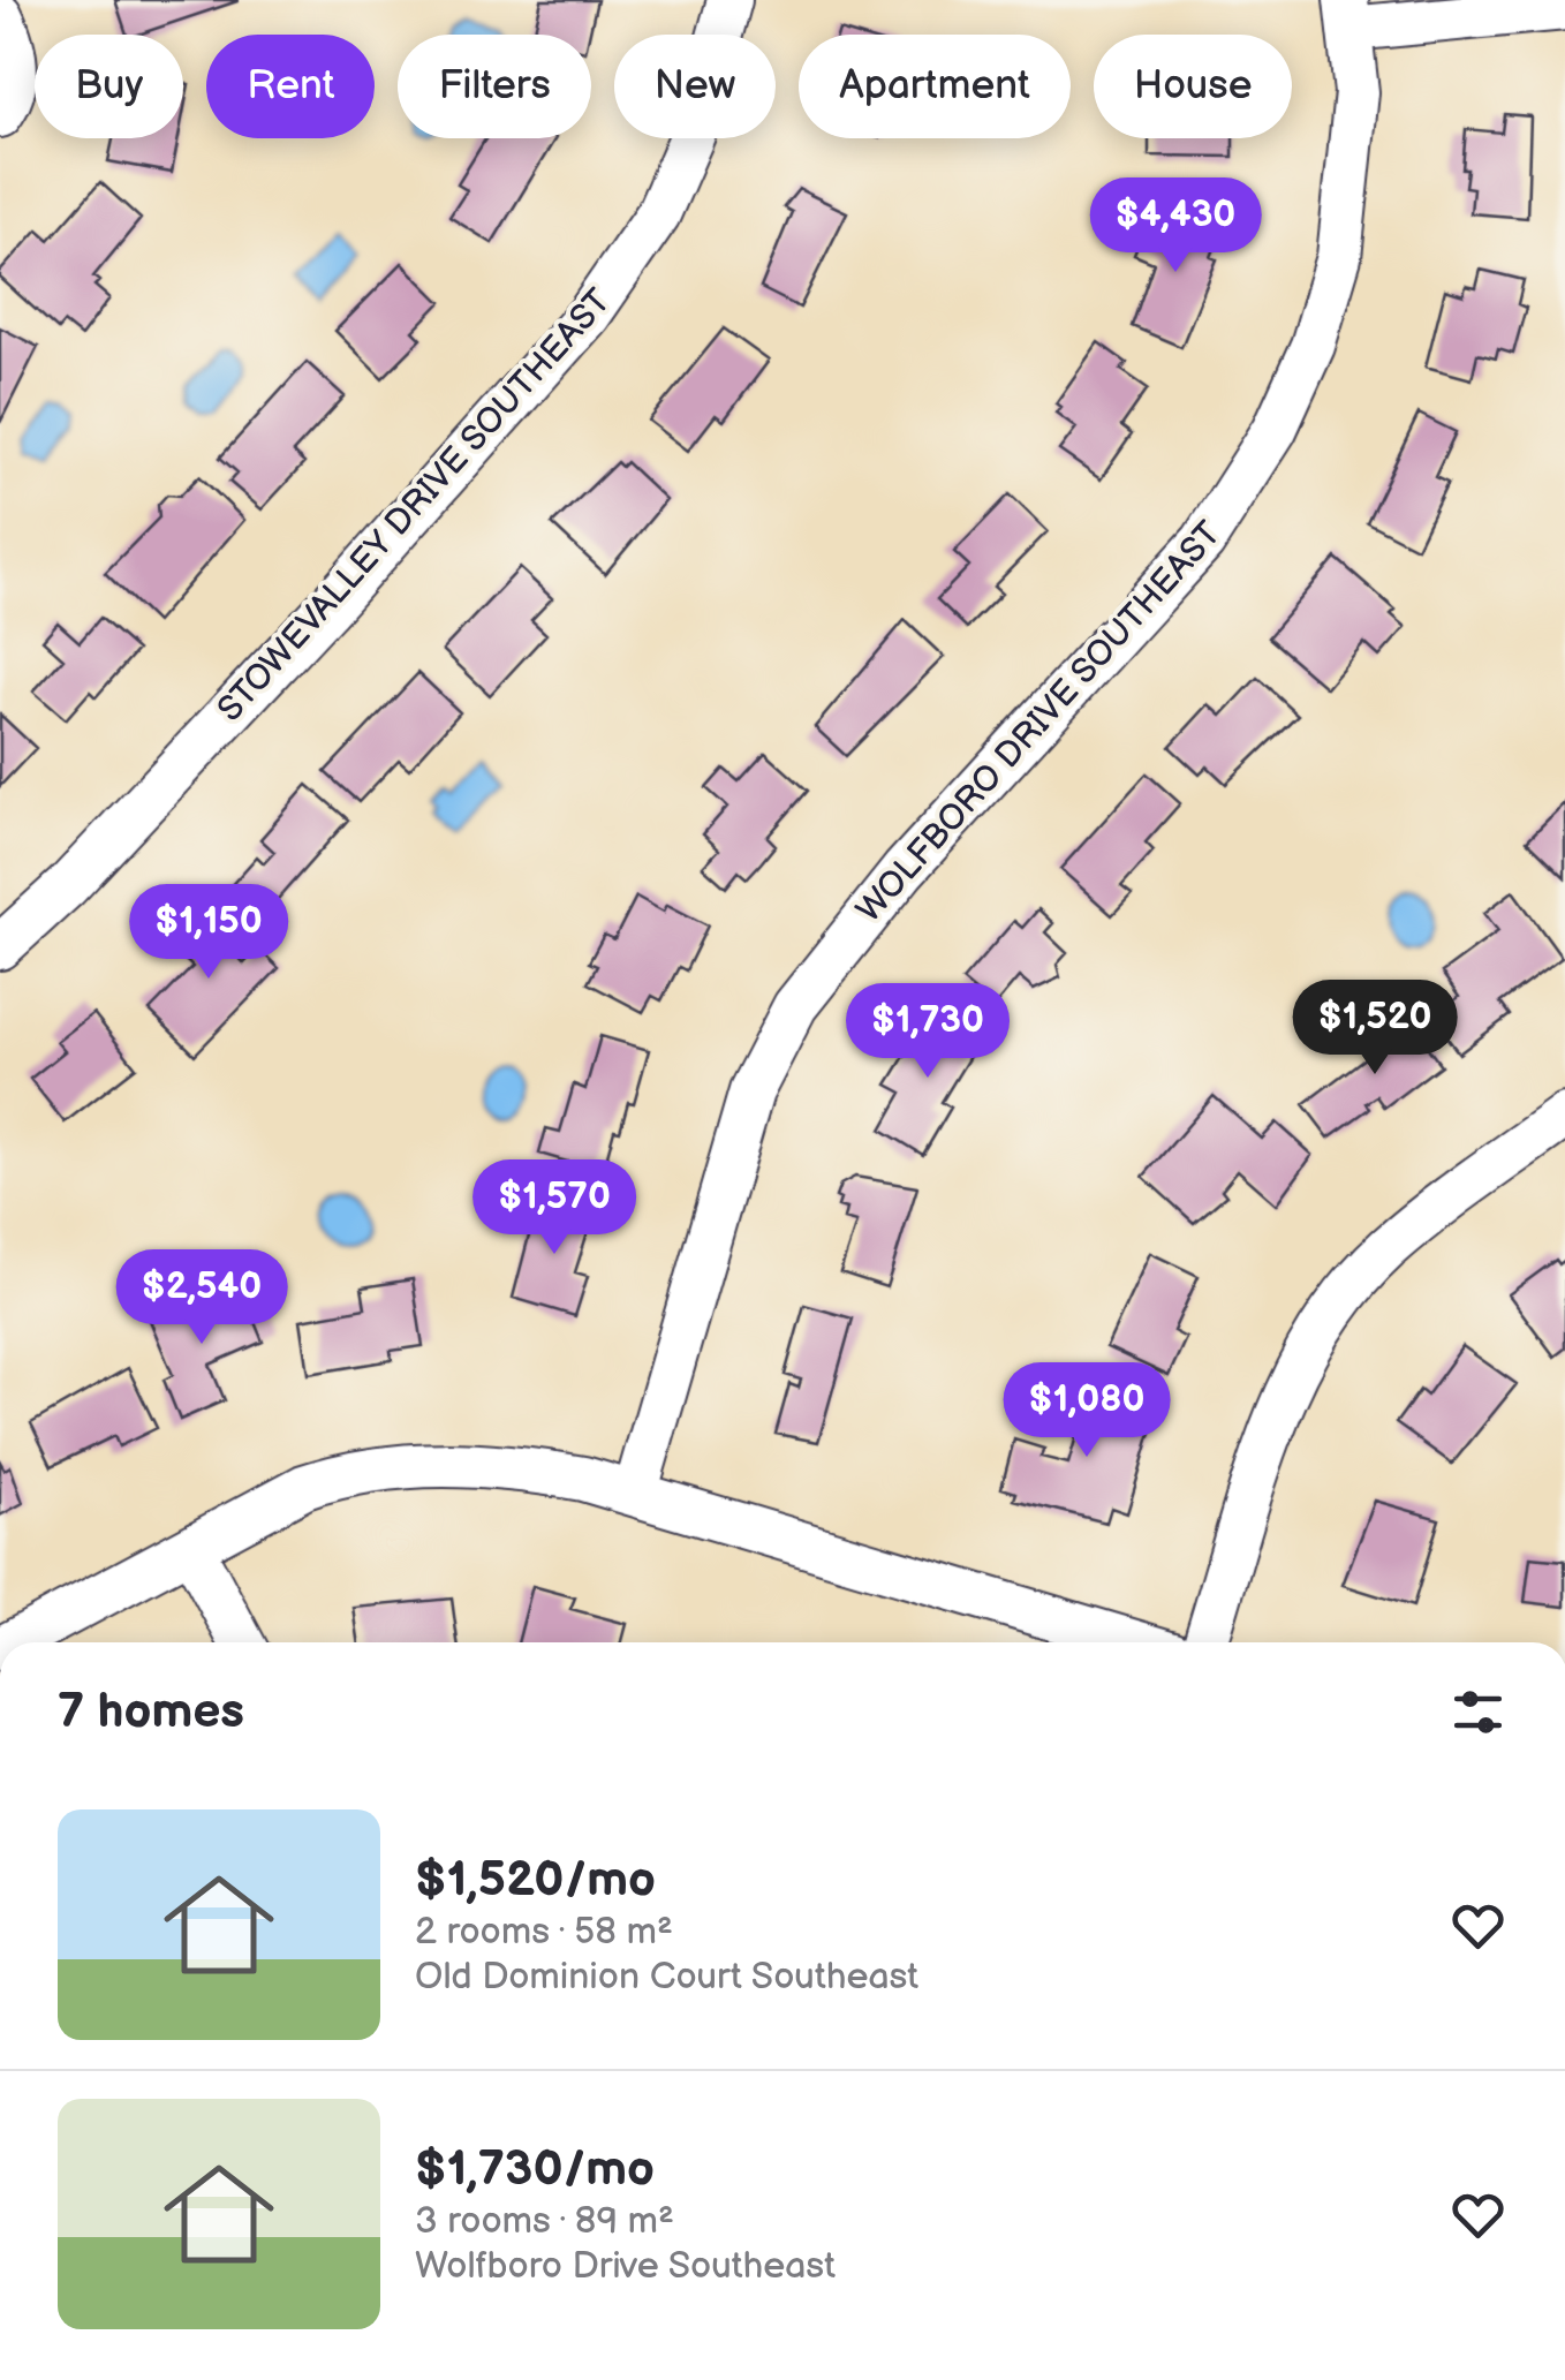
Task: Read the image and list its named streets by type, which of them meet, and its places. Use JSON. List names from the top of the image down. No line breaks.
{"streets":{"street":["STOWEVALLEY DRIVE SOUTHEAST","WOLFBORO DRIVE SOUTHEAST"]},"page":{"chip":["Buy","Rent","Filters","New","Apartment","House"],"price":["$4,430","$1,150","$1,520","$1,730","$1,570","$2,540","$1,080"],"heading":"7 homes","list":[{"name":"$1,520/mo","note":"2 rooms · 58 m² · Old Dominion Court Southeast"},{"name":"$1,730/mo","note":"3 rooms · 89 m² · Wolfboro Drive Southeast"}]}}
